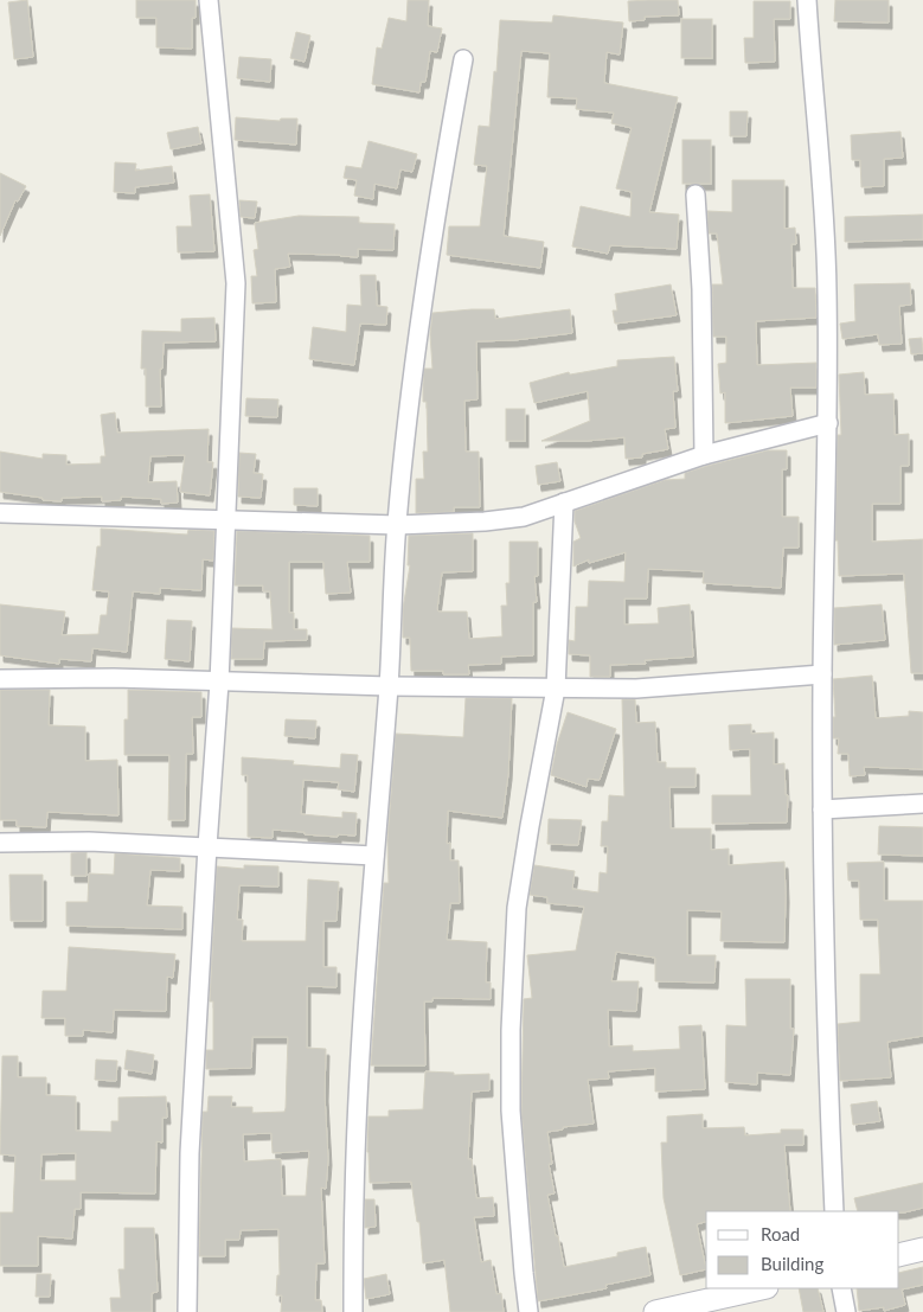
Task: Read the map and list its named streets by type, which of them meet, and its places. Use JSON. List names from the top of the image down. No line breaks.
{"legend":["Road","Building"]}
